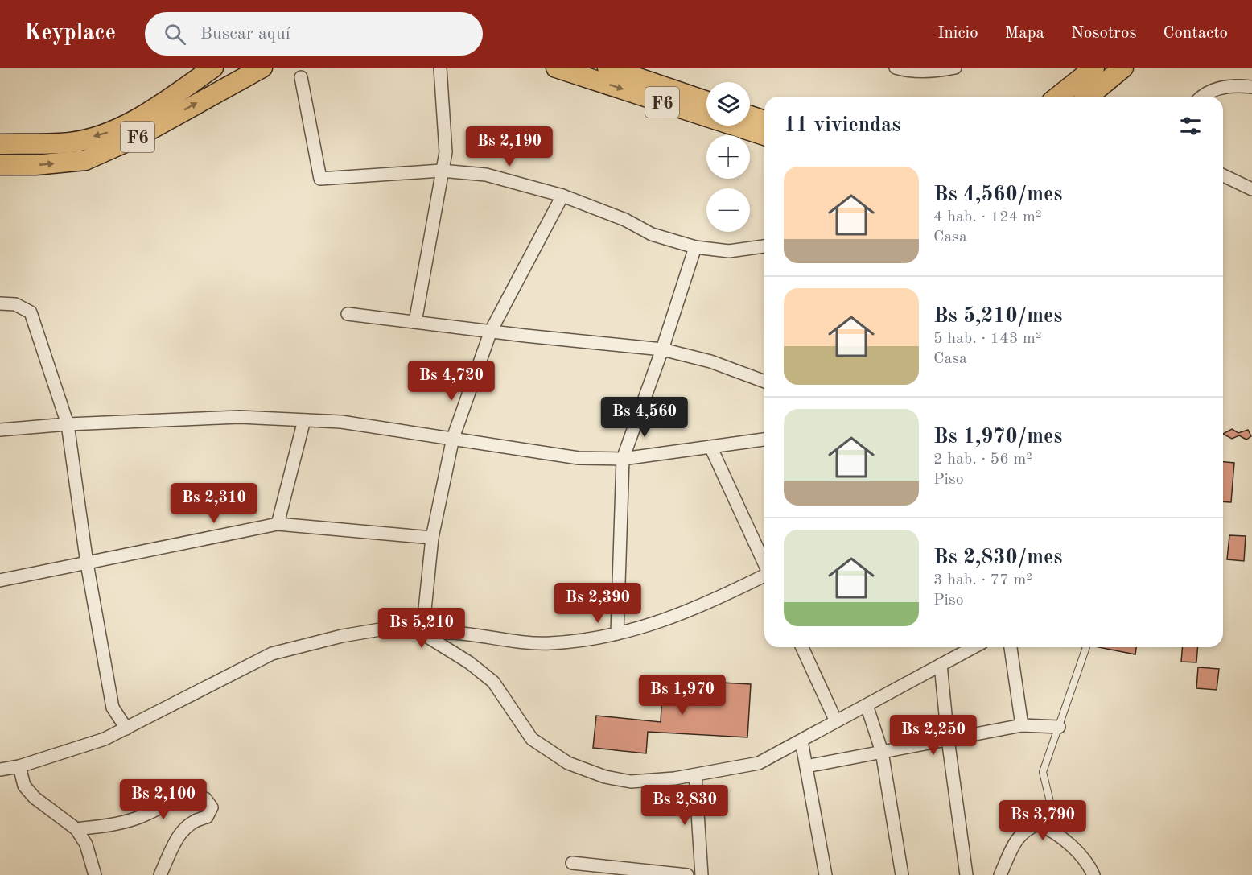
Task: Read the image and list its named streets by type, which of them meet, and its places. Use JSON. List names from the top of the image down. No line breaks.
{"streets":{"highway":["F6"]},"page":{"header":"Keyplace","search":"Buscar aquí","nav":["Inicio","Mapa","Nosotros","Contacto"],"map_buttons":["+","−"],"heading":"11 viviendas","price":["Bs 2,190","Bs 4,720","Bs 4,560","Bs 2,310","Bs 2,390","Bs 5,210","Bs 1,970","Bs 2,250","Bs 2,100","Bs 2,830","Bs 3,790"],"list":[{"name":"Bs 4,560/mes","note":"4 hab. · 124 m² · Casa"},{"name":"Bs 5,210/mes","note":"5 hab. · 143 m² · Casa"},{"name":"Bs 1,970/mes","note":"2 hab. · 56 m² · Piso"},{"name":"Bs 2,830/mes","note":"3 hab. · 77 m² · Piso"}]}}
